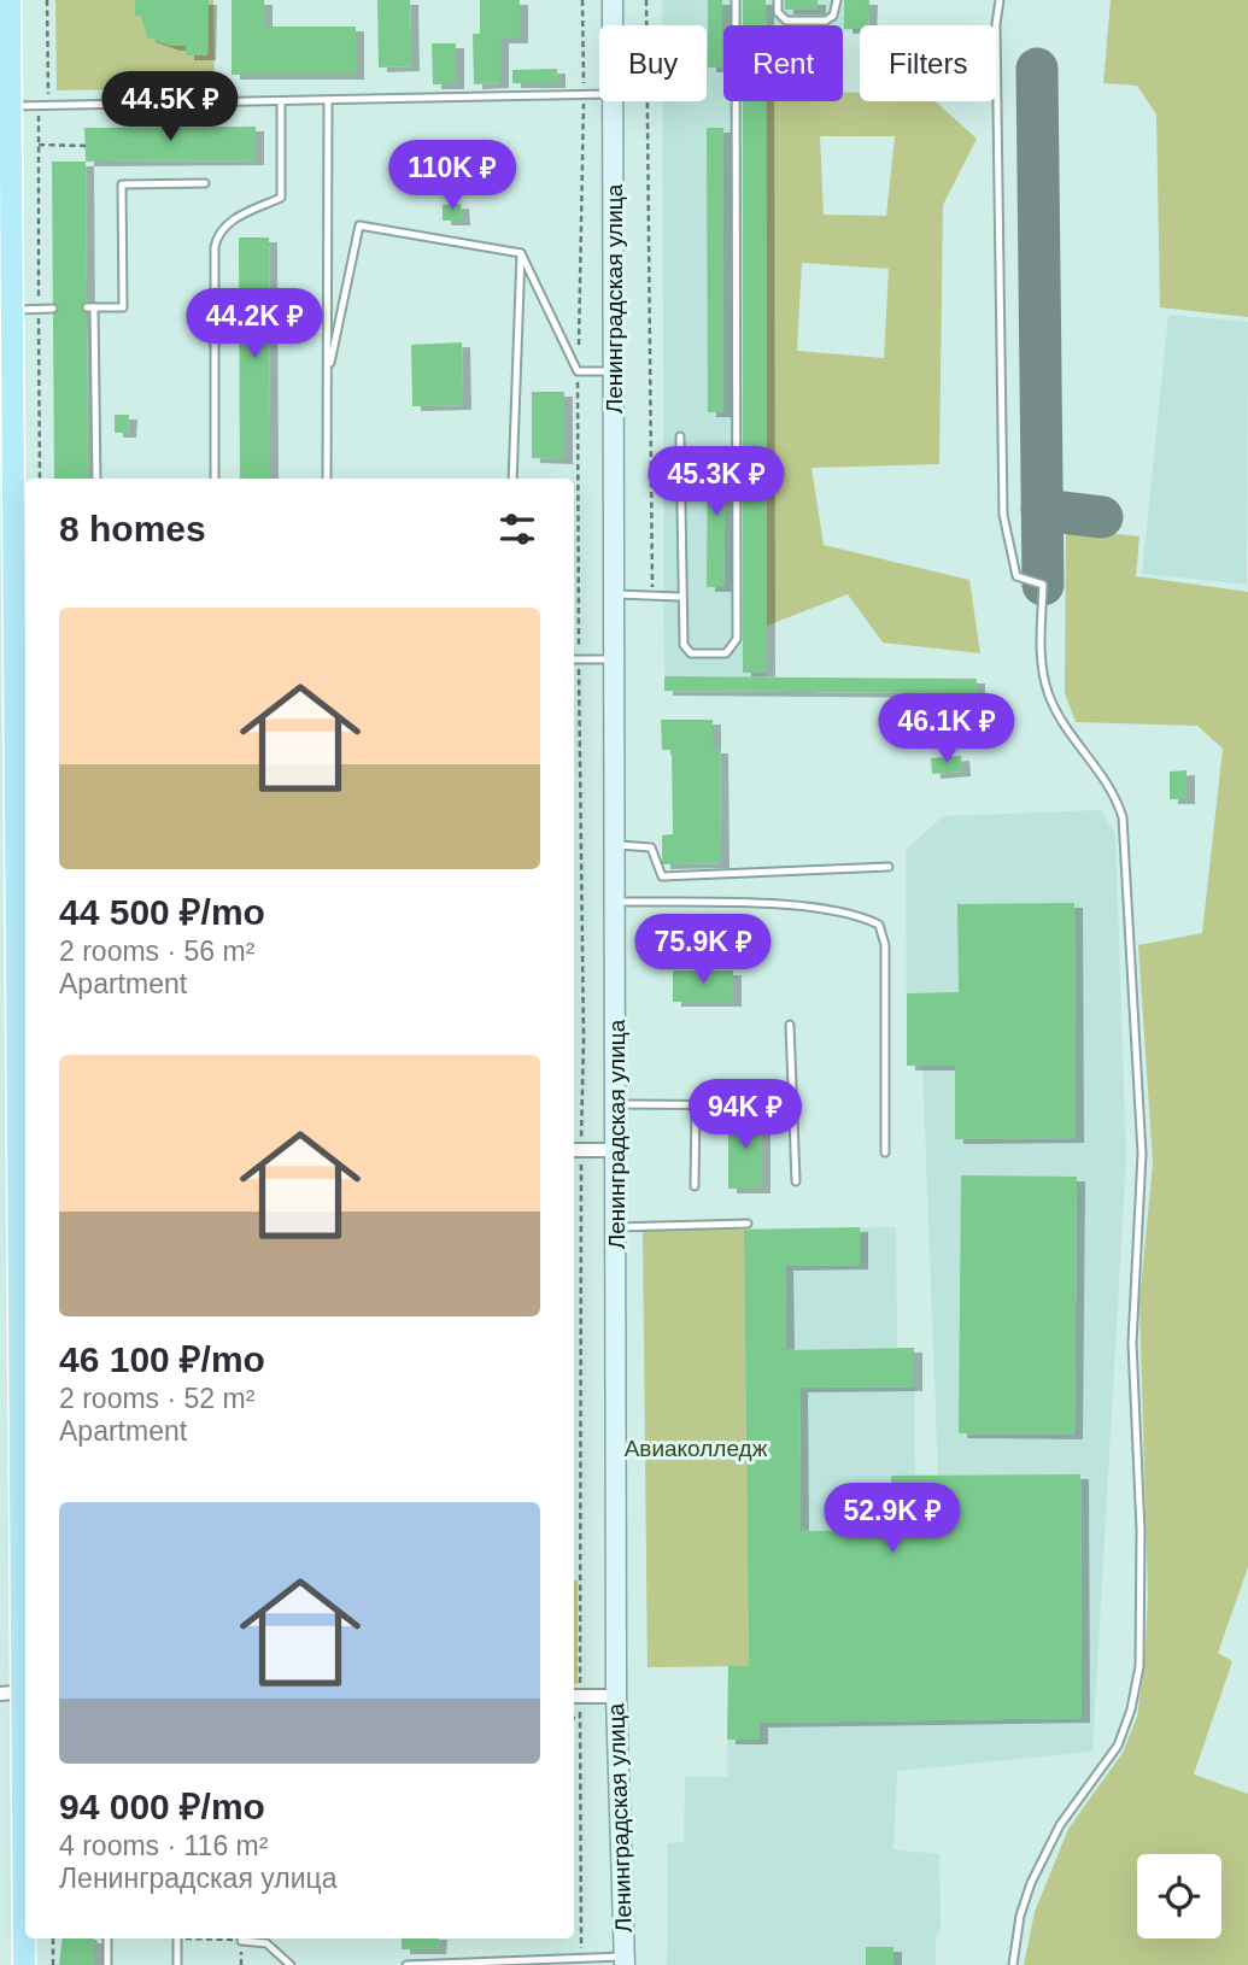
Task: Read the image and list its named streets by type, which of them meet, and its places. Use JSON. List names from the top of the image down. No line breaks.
{"streets":{"main road":["Ленинградская улица"]},"parks":["Авиаколледж"],"page":{"chip":["Buy","Rent","Filters"],"price":["44.5K ₽","110K ₽","44.2K ₽","45.3K ₽","46.1K ₽","75.9K ₽","94K ₽","52.9K ₽"],"heading":"8 homes","list":[{"name":"44 500 ₽/mo","note":"2 rooms · 56 m² · Apartment"},{"name":"46 100 ₽/mo","note":"2 rooms · 52 m² · Apartment"},{"name":"94 000 ₽/mo","note":"4 rooms · 116 m² · Ленинградская улица"}]}}
